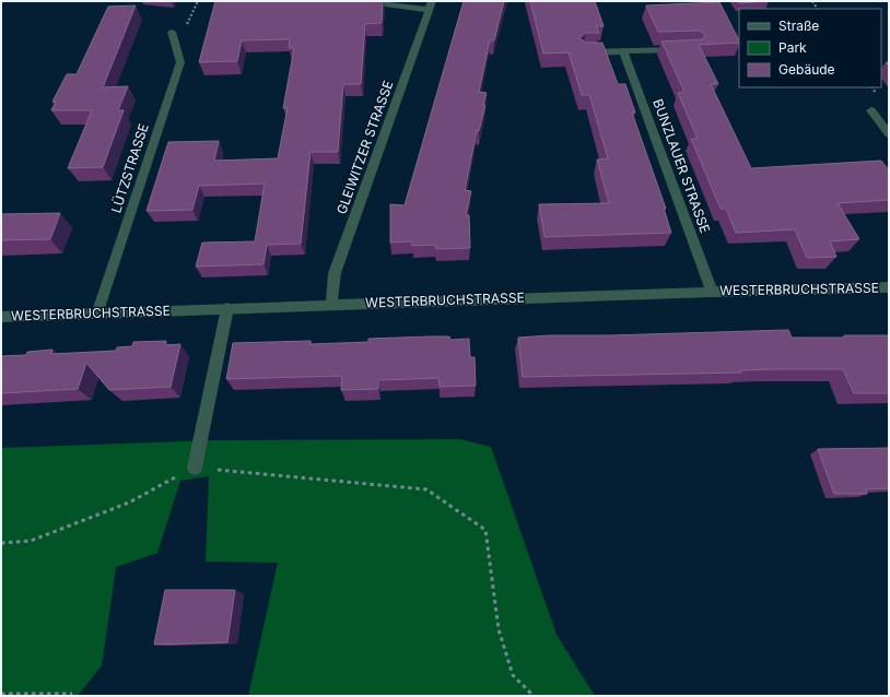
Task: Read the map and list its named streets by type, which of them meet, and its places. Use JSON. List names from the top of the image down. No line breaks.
{"streets":{"street":["GLEIWITZER STRASSE","BUNZLAUER STRASSE","LÜTZSTRASSE","WESTERBRUCHSTRASSE"]},"crossings":[["GLEIWITZER STRASSE","WESTERBRUCHSTRASSE"],["BUNZLAUER STRASSE","WESTERBRUCHSTRASSE"],["LÜTZSTRASSE","WESTERBRUCHSTRASSE"]],"legend":["Straße","Park","Gebäude"]}
